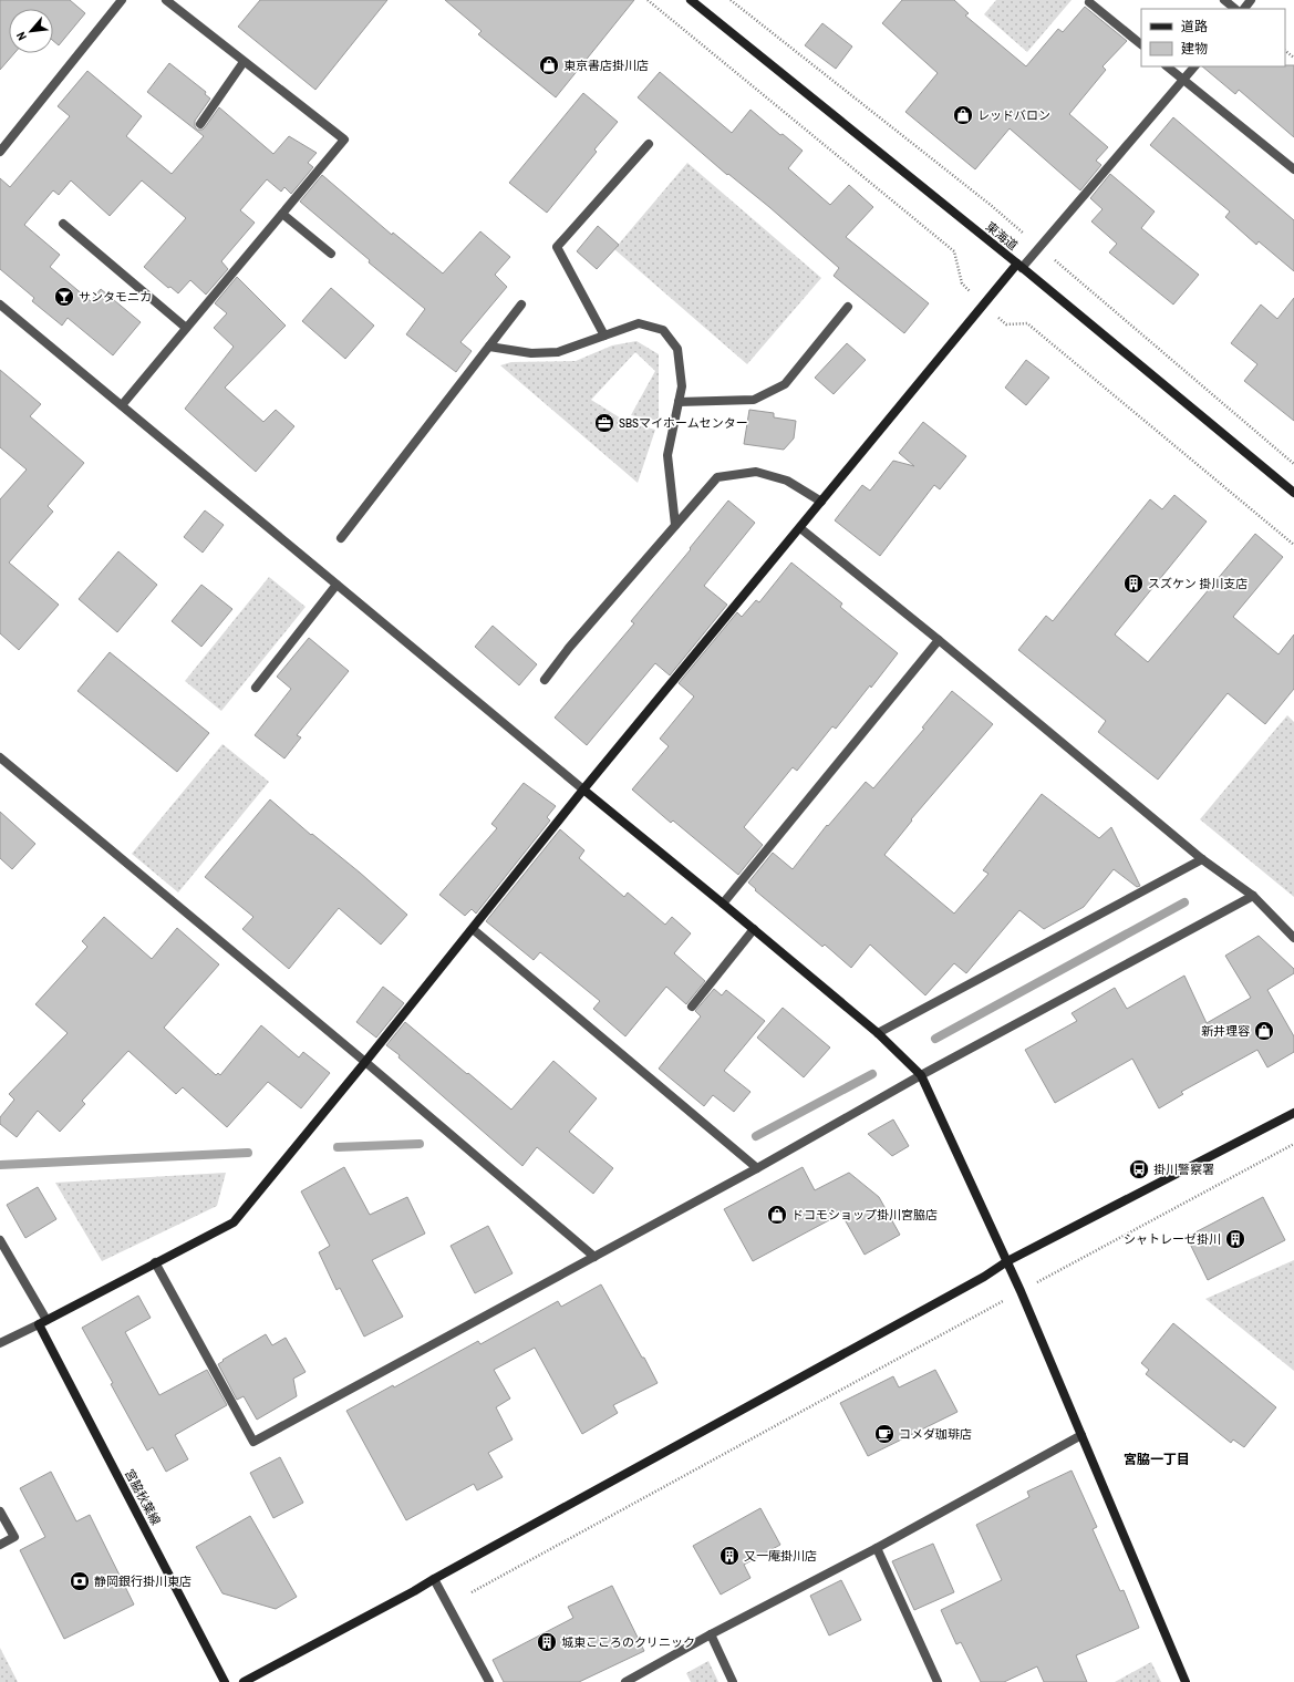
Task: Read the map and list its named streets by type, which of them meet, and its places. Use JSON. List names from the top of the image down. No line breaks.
{"streets":{"street":["東海道","宮脇秋葉線"]},"districts":["宮脇一丁目"],"places":{"shop":["東京書店掛川店","レッドバロン","新井理容","ドコモショップ掛川宮脇店"],"bar":["サンタモニカ"],"office":["SBSマイホームセンター"],"building":["スズケン 掛川支店","シャトレーゼ掛川","又一庵掛川店","城東こころのクリニック"],"bus stop":["掛川警察署"],"cafe":["コメダ珈琲店"],"bank":["静岡銀行掛川東店"]},"legend":["道路","建物"],"north":"bottom left"}
